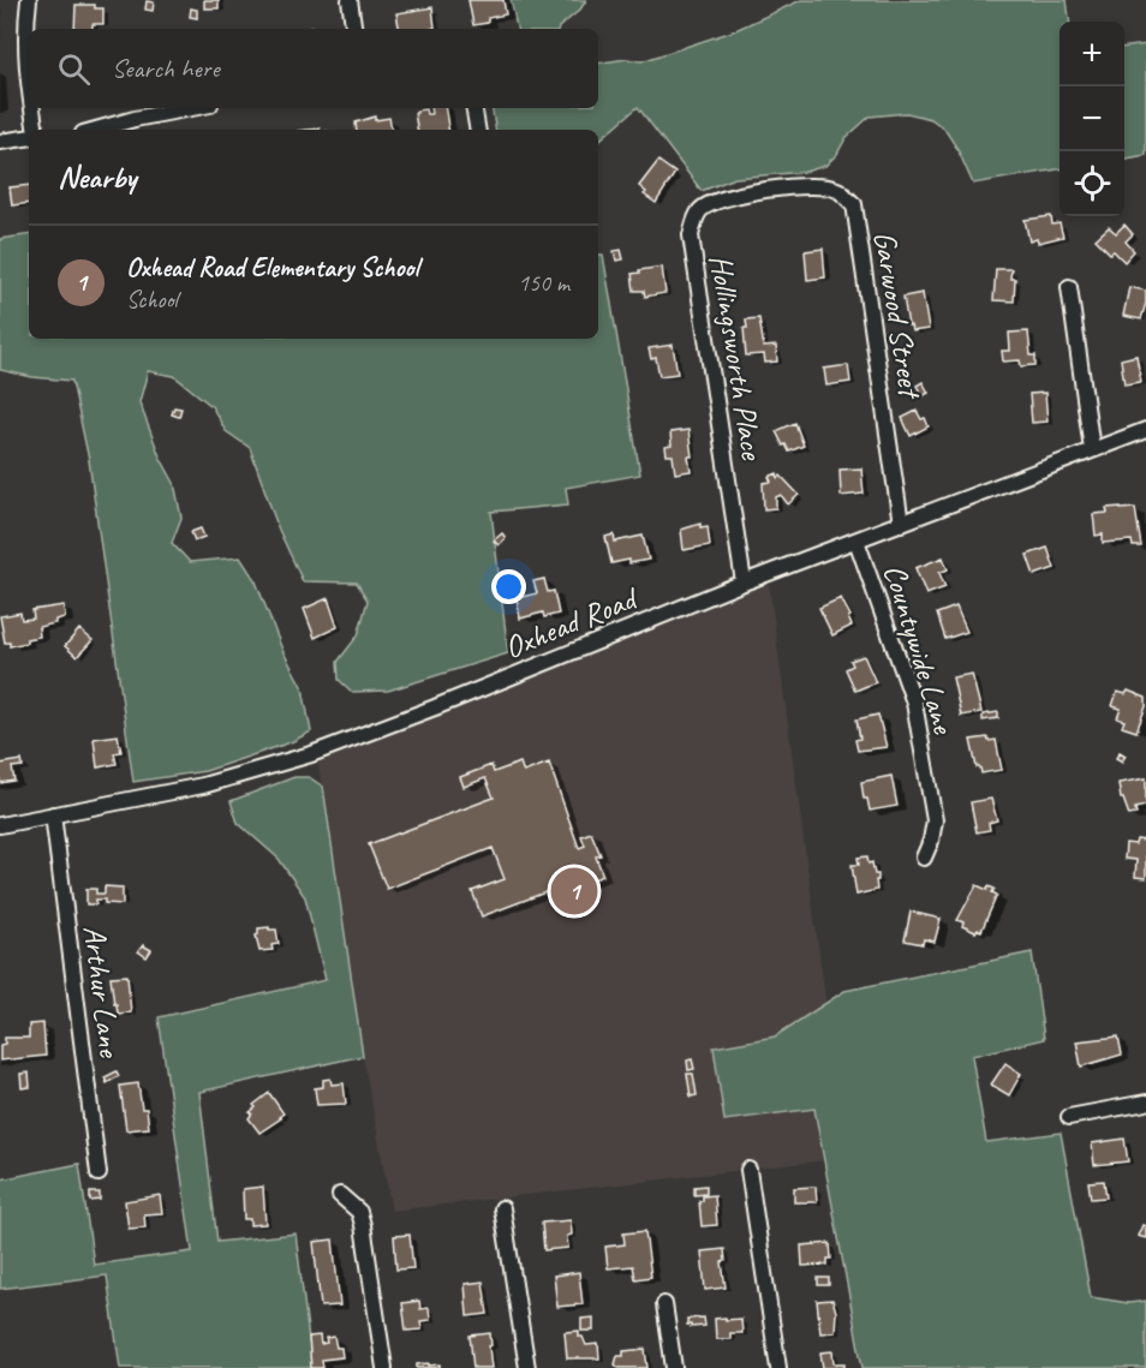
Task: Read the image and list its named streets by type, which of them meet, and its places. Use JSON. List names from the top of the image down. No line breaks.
{"streets":{"street":["Garwood Street","Hollingsworth Place","Oxhead Road","Countywide Lane","Arthur Lane"]},"crossings":[["Garwood Street","Hollingsworth Place"],["Garwood Street","Oxhead Road"],["Hollingsworth Place","Oxhead Road"],["Oxhead Road","Countywide Lane"],["Oxhead Road","Arthur Lane"]],"page":{"map_buttons":["+","−"],"search":"Search here","heading":"Nearby","list":[{"mark":"1","name":"Oxhead Road Elementary School","note":"School","value":"150 m"}],"pins":"1"}}
